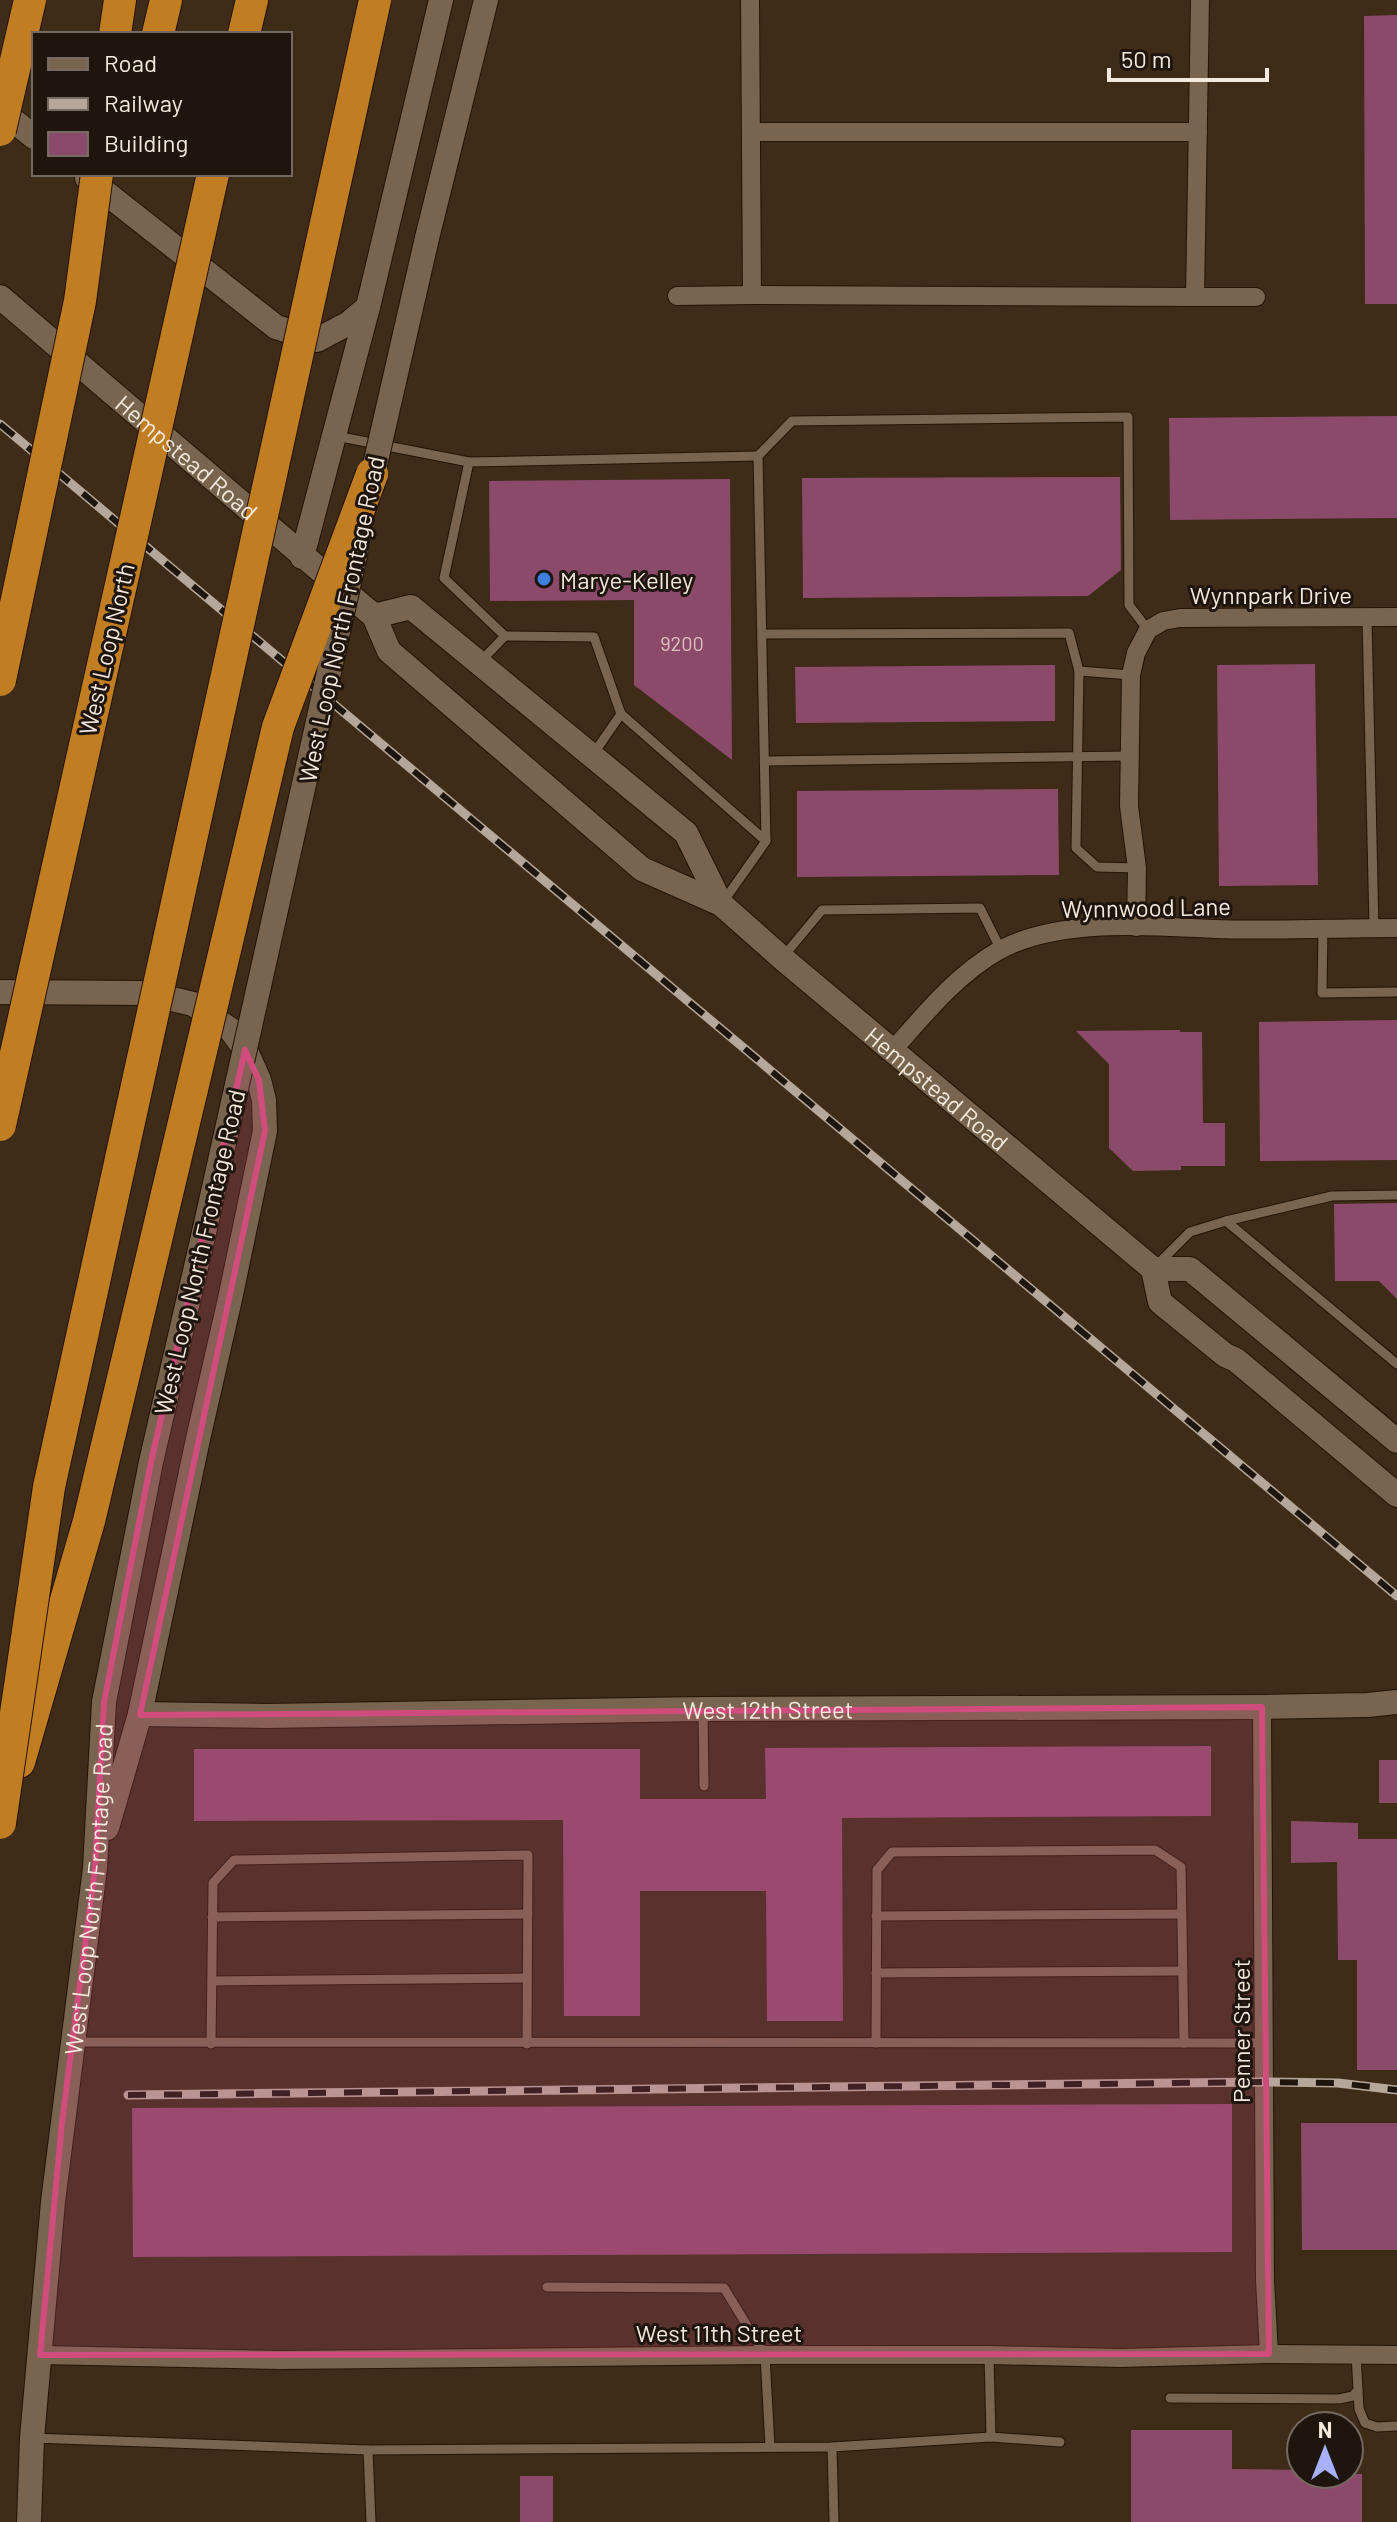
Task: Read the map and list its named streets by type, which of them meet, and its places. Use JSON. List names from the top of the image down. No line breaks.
{"streets":{"highway":["West Loop North"],"main road":["Hempstead Road","West Loop North Frontage Road","West 12th Street"],"street":["Wynnpark Drive","Wynnwood Lane","Penner Street","West 11th Street"]},"crossings":[["Hempstead Road","Wynnwood Lane"],["West Loop North Frontage Road","West 11th Street"],["West 12th Street","Penner Street"],["Penner Street","West 11th Street"]],"places":["Marye-Kelley"],"house_numbers":["9200"],"legend":["Road","Railway","Building"],"scale_bar":"50 m","north":"top"}
